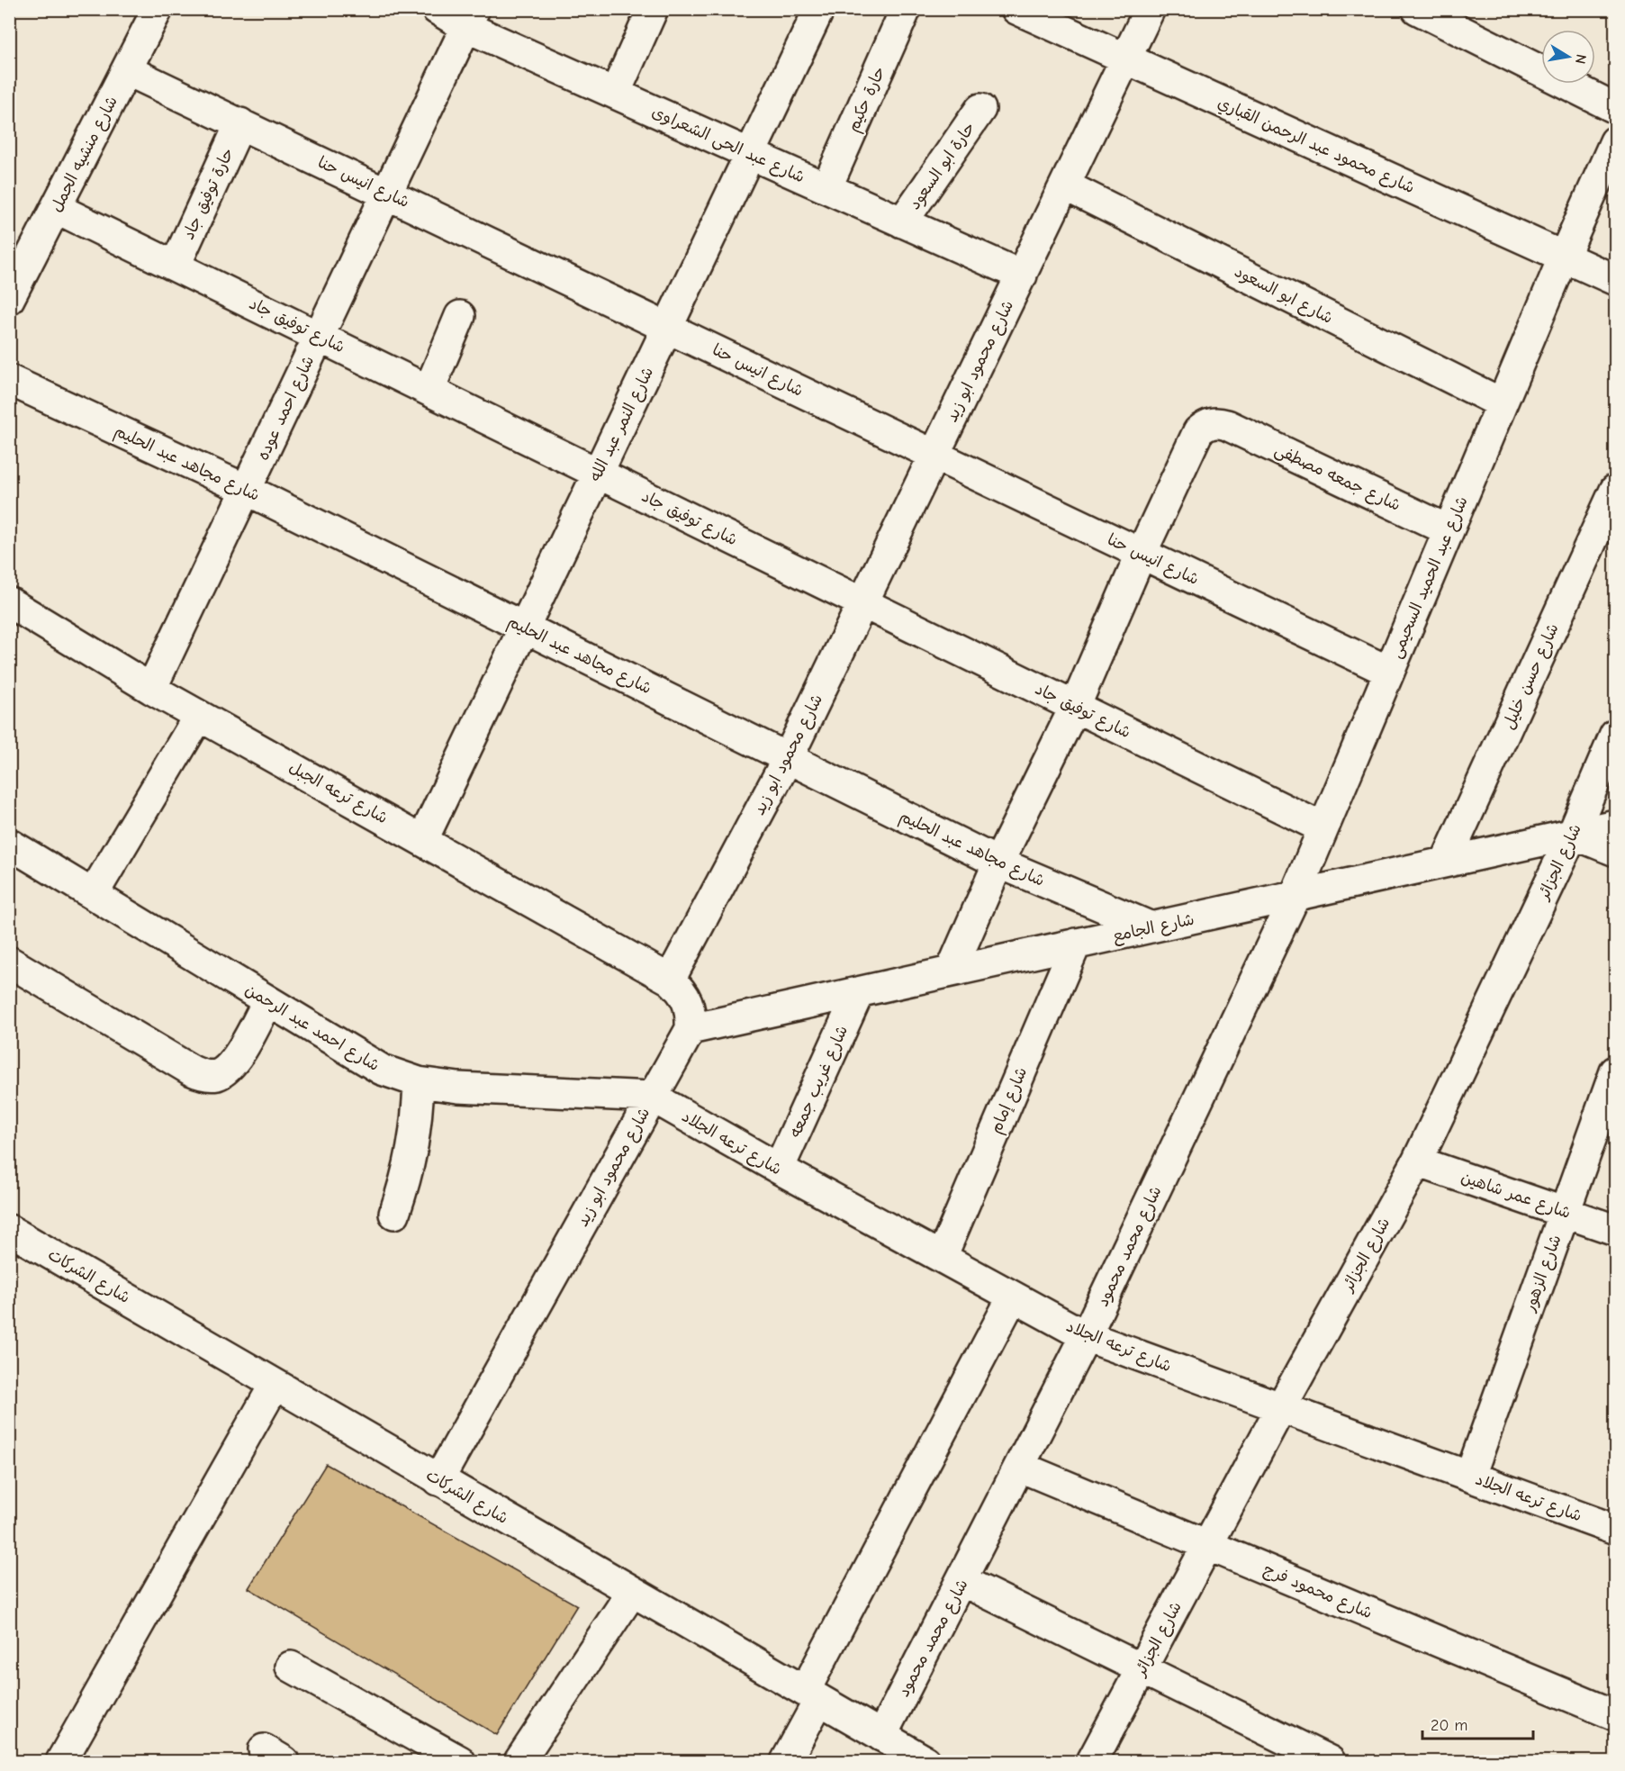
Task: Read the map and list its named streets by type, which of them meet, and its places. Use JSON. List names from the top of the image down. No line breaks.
{"streets":{"street":["حارة حكيم","شارع عبد الحى الشعراوى","شارع محمود عبد الرحمن القباري","شارع منشيه الجمل","حارة ابو السعود","شارع انيس حنا","حارة توفيق جاد","شارع ابو السعود","شارع توفيق جاد","شارع محمود ابو زيد","شارع احمد عوده","شارع النمر عبد الله","شارع مجاهد عبد الحليم","شارع جمعه مصطفى","شارع عبد الحميد السحيمى","شارع حسن خليل","شارع ترعه الجبل","شارع الجزائر","شارع الجامع","شارع احمد عبد الرحمن","شارع غريب جمعه","شارع إمام","شارع ترعه الجلاد","شارع عمر شاهين","شارع محمد محمود","شارع الزهور","شارع الشركات","شارع محمود فرج"]},"crossings":[["حارة حكيم","شارع عبد الحى الشعراوى"],["شارع عبد الحى الشعراوى","حارة ابو السعود"],["شارع عبد الحى الشعراوى","شارع محمود ابو زيد"],["شارع عبد الحى الشعراوى","شارع احمد عوده"],["شارع عبد الحى الشعراوى","شارع النمر عبد الله"],["شارع محمود عبد الرحمن القباري","شارع محمود ابو زيد"],["شارع محمود عبد الرحمن القباري","شارع عبد الحميد السحيمى"],["شارع منشيه الجمل","شارع انيس حنا"],["شارع منشيه الجمل","شارع توفيق جاد"],["شارع انيس حنا","حارة توفيق جاد"],["شارع انيس حنا","شارع محمود ابو زيد"],["شارع انيس حنا","شارع احمد عوده"],["شارع انيس حنا","شارع النمر عبد الله"],["شارع انيس حنا","شارع جمعه مصطفى"],["شارع انيس حنا","شارع عبد الحميد السحيمى"],["حارة توفيق جاد","شارع توفيق جاد"],["شارع ابو السعود","شارع محمود ابو زيد"],["شارع ابو السعود","شارع عبد الحميد السحيمى"],["شارع توفيق جاد","شارع محمود ابو زيد"],["شارع توفيق جاد","شارع احمد عوده"],["شارع توفيق جاد","شارع النمر عبد الله"],["شارع توفيق جاد","شارع عبد الحميد السحيمى"],["شارع محمود ابو زيد","شارع مجاهد عبد الحليم"],["شارع محمود ابو زيد","شارع ترعه الجبل"],["شارع محمود ابو زيد","شارع الجامع"],["شارع محمود ابو زيد","شارع احمد عبد الرحمن"],["شارع محمود ابو زيد","شارع ترعه الجلاد"],["شارع محمود ابو زيد","شارع الشركات"],["شارع احمد عوده","شارع مجاهد عبد الحليم"],["شارع احمد عوده","شارع ترعه الجبل"],["شارع النمر عبد الله","شارع مجاهد عبد الحليم"],["شارع النمر عبد الله","شارع ترعه الجبل"],["شارع مجاهد عبد الحليم","شارع الجامع"],["شارع جمعه مصطفى","شارع عبد الحميد السحيمى"],["شارع عبد الحميد السحيمى","شارع الجامع"],["شارع عبد الحميد السحيمى","شارع محمد محمود"],["شارع حسن خليل","شارع الجامع"],["شارع الجزائر","شارع الجامع"],["شارع الجزائر","شارع ترعه الجلاد"],["شارع الجزائر","شارع عمر شاهين"],["شارع الجزائر","شارع محمود فرج"],["شارع الجامع","شارع غريب جمعه"],["شارع الجامع","شارع إمام"],["شارع الجامع","شارع محمد محمود"],["شارع احمد عبد الرحمن","شارع ترعه الجلاد"],["شارع غريب جمعه","شارع ترعه الجلاد"],["شارع إمام","شارع ترعه الجلاد"],["شارع ترعه الجلاد","شارع محمد محمود"],["شارع ترعه الجلاد","شارع الزهور"],["شارع عمر شاهين","شارع الزهور"],["شارع محمد محمود","شارع الشركات"],["شارع محمد محمود","شارع محمود فرج"]],"scale_bar":"20 m","north":"right"}
